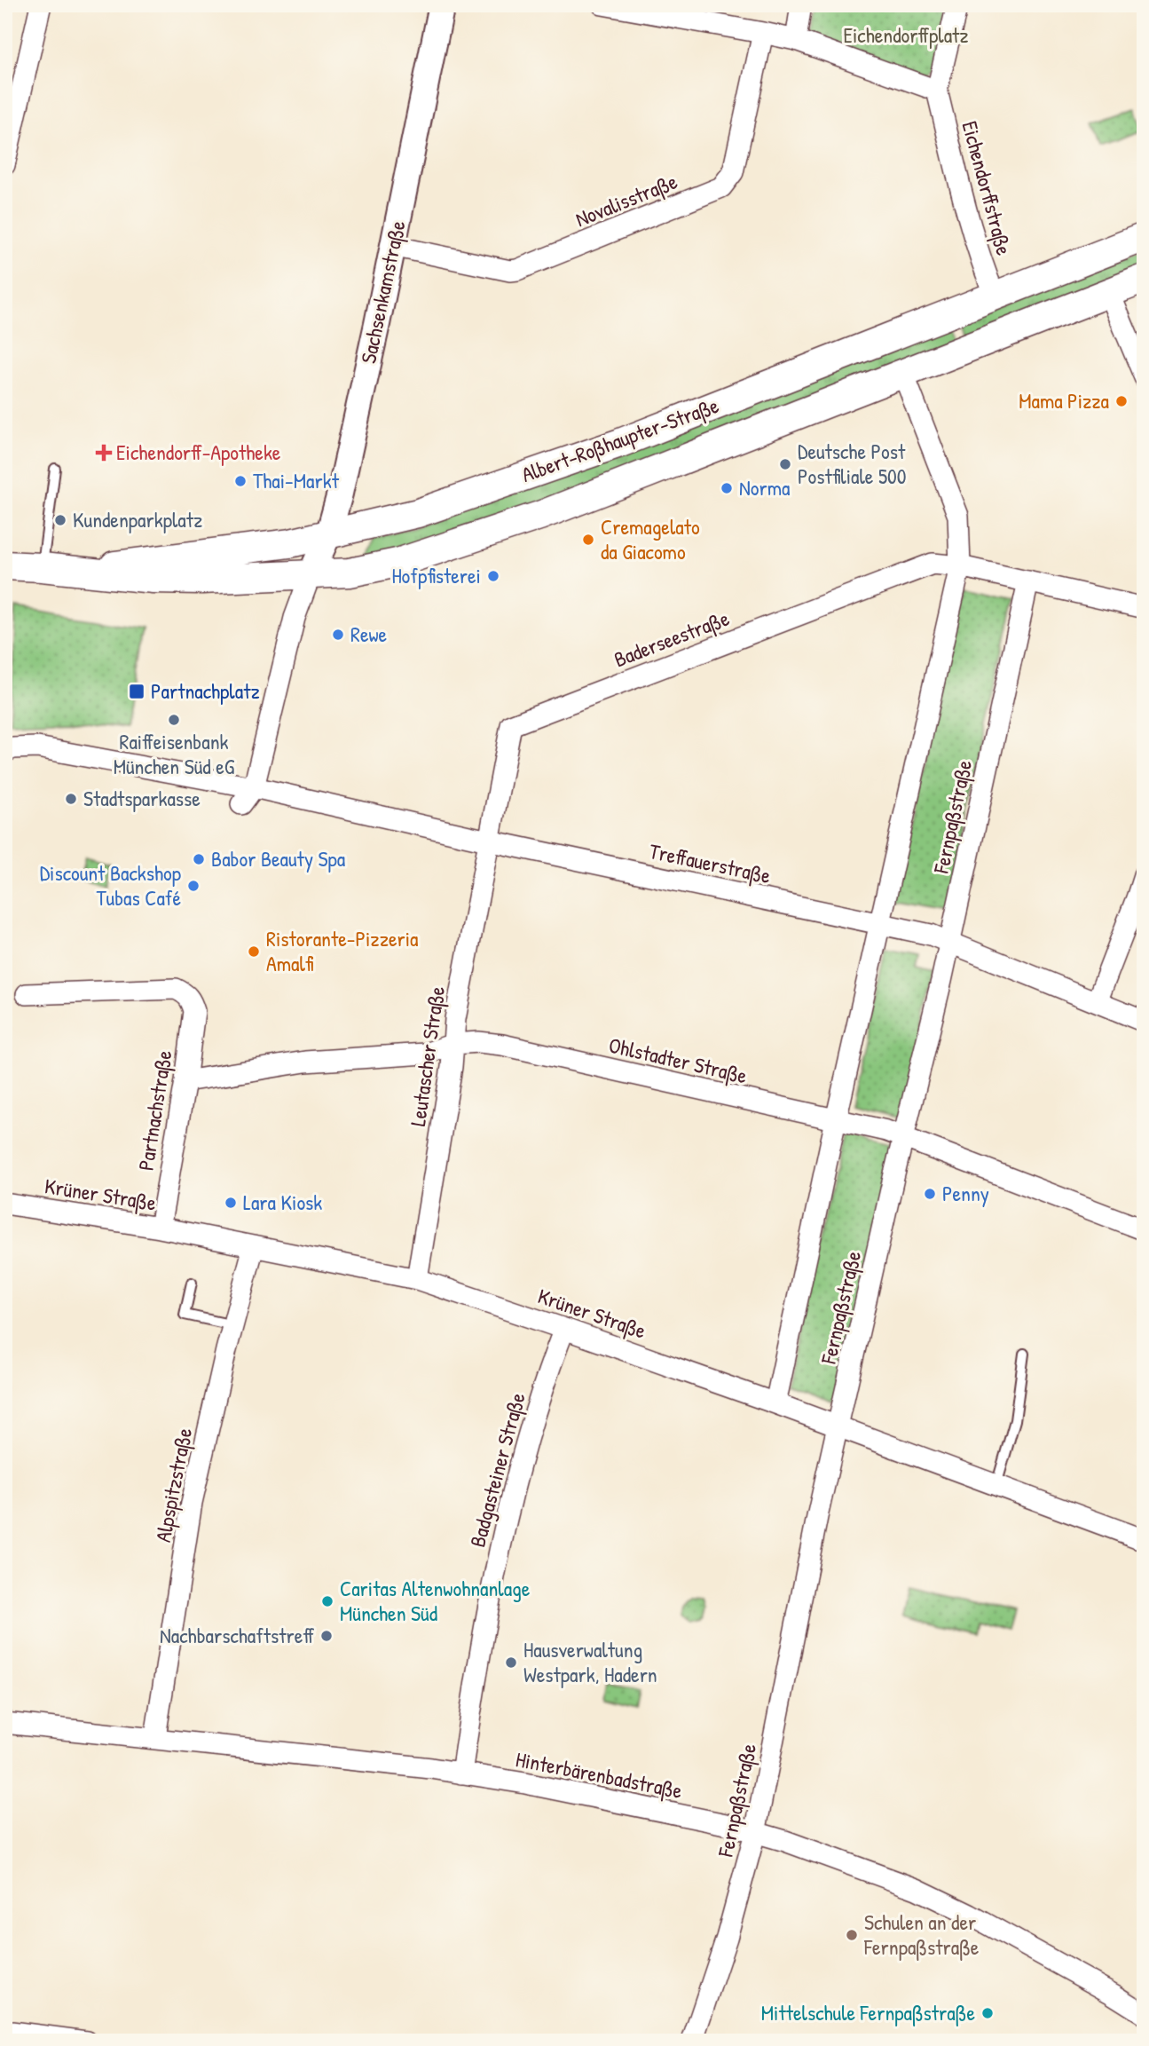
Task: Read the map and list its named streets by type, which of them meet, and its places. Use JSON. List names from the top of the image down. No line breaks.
{"streets":{"main road":["Albert-Roßhaupter-Straße"],"street":["Eichendorffstraße","Novalisstraße","Sachsenkamstraße","Baderseestraße","Fernpaßstraße","Treffauerstraße","Leutascher Straße","Ohlstadter Straße","Partnachstraße","Krüner Straße","Badgasteiner Straße","Alpspitzstraße","Hinterbärenbadstraße"]},"crossings":[["Eichendorffstraße","Albert-Roßhaupter-Straße"],["Novalisstraße","Sachsenkamstraße"],["Sachsenkamstraße","Albert-Roßhaupter-Straße"],["Albert-Roßhaupter-Straße","Fernpaßstraße"],["Baderseestraße","Fernpaßstraße"],["Baderseestraße","Treffauerstraße"],["Baderseestraße","Leutascher Straße"],["Fernpaßstraße","Treffauerstraße"],["Fernpaßstraße","Ohlstadter Straße"],["Fernpaßstraße","Krüner Straße"],["Fernpaßstraße","Hinterbärenbadstraße"],["Treffauerstraße","Leutascher Straße"],["Leutascher Straße","Ohlstadter Straße"],["Leutascher Straße","Krüner Straße"],["Ohlstadter Straße","Partnachstraße"],["Partnachstraße","Krüner Straße"],["Krüner Straße","Badgasteiner Straße"],["Krüner Straße","Alpspitzstraße"],["Badgasteiner Straße","Hinterbärenbadstraße"],["Alpspitzstraße","Hinterbärenbadstraße"]],"parks":["Eichendorffplatz"],"places":{"other":["Mama Pizza","Deutsche Post Postfiliale 500","Thai-Markt","Norma","Kundenparkplatz","Cremagelato da Giacomo","Hofpfisterei","Rewe","Raiffeisenbank München Süd eG","Stadtsparkasse","Babor Beauty Spa","Discount Backshop Tubas Café","Ristorante-Pizzeria Amalfi","Penny","Lara Kiosk","Caritas Altenwohnanlage München Süd","Nachbarschaftstreff","Hausverwaltung Westpark, Hadern","Schulen an der Fernpaßstraße","Mittelschule Fernpaßstraße"],"health":["Eichendorff-Apotheke"],"transit":["Partnachplatz"]}}
